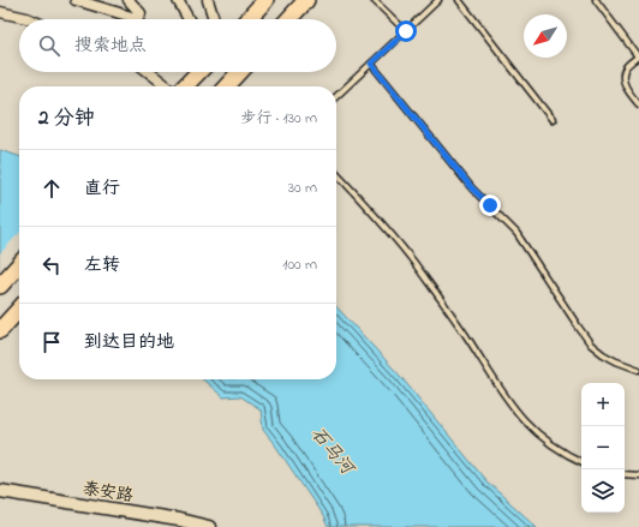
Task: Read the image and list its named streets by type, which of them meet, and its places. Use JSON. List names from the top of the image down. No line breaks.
{"streets":{"street":["泰安路"]},"water":["石马河"],"north":"bottom left","page":{"search":"搜索地点","heading":["2 分钟","步行 · 130 m"],"list":[["直行","30 m"],["左转","100 m"],"到达目的地"],"map_buttons":["+","−"]}}
